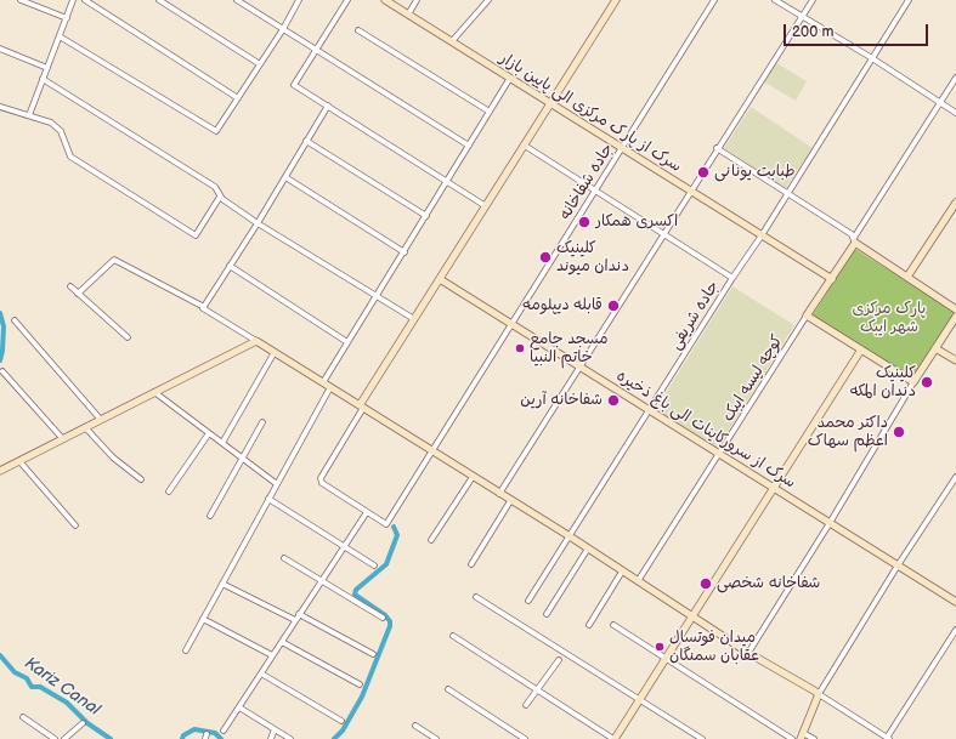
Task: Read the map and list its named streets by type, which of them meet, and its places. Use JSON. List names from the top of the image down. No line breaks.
{"streets":{"street":["سرک از پارک مرکزی الی پایین بازار","جاده شفاخانه","جاده شریفی","کوچه لیسه ایبک","سرک از سرورکاینات الی باغ ذخیره"]},"crossings":[["سرک از پارک مرکزی الی پایین بازار","جاده شفاخانه"],["سرک از پارک مرکزی الی پایین بازار","جاده شریفی"],["جاده شفاخانه","سرک از سرورکاینات الی باغ ذخیره"],["جاده شریفی","سرک از سرورکاینات الی باغ ذخیره"],["کوچه لیسه ایبک","سرک از سرورکاینات الی باغ ذخیره"]],"water":["Kariz Canal"],"parks":["پارک مرکزی شهر ایبک"],"places":["طبابت یونانی","اکسری همکار","کلینیک دندان میوند","قابله دیپلومه","مسجد جامع خاتم النبیا","کلینیک دندان المکه","شفاخانه آرین","داکتر محمد اعظم سهاک","شفاخانه شخصی","میدان فوتسال عقابان سمنگان"],"scale_bar":"200 m"}
